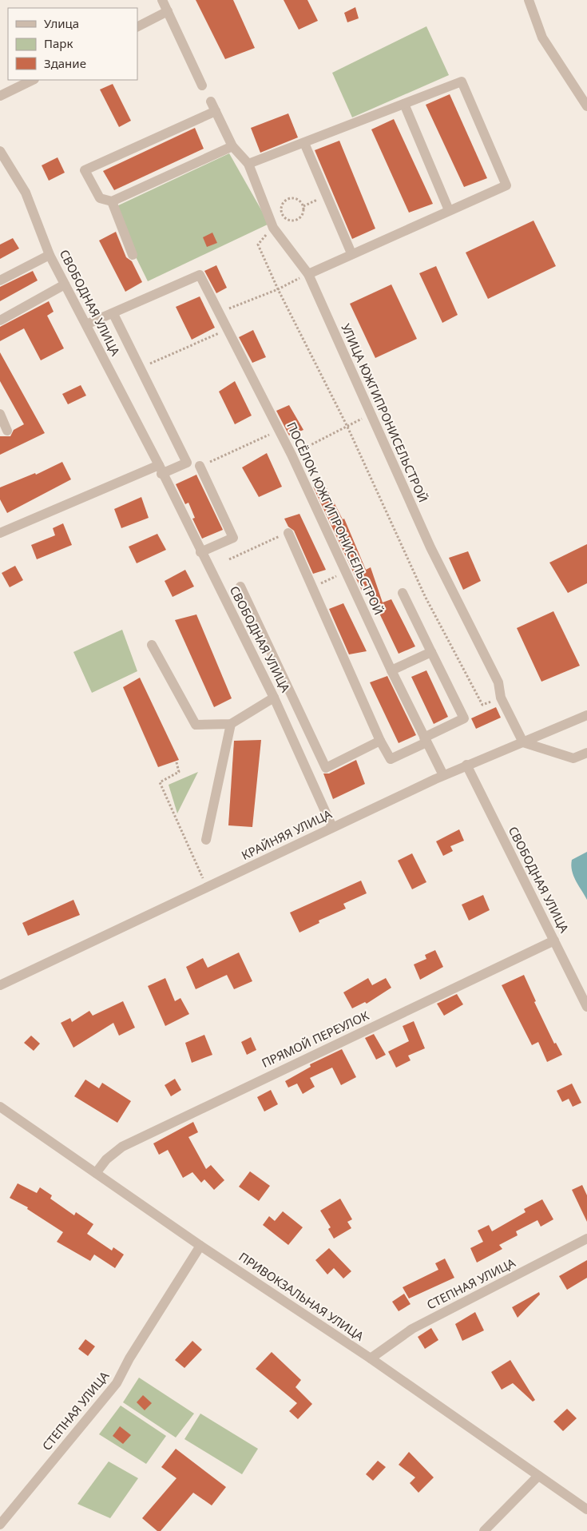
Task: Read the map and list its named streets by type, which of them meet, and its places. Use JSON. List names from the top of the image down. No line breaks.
{"streets":{"street":["СВОБОДНАЯ УЛИЦА","УЛИЦА ЮЖГИПРОНИСЕЛЬСТРОЙ","ПОСЁЛОК ЮЖГИПРОНИСЕЛЬСТРОЙ","КРАЙНЯЯ УЛИЦА","ПРЯМОЙ ПЕРЕУЛОК","СТЕПНАЯ УЛИЦА","ПРИВОКЗАЛЬНАЯ УЛИЦА"]},"crossings":[["СВОБОДНАЯ УЛИЦА","КРАЙНЯЯ УЛИЦА"],["СВОБОДНАЯ УЛИЦА","ПРЯМОЙ ПЕРЕУЛОК"],["УЛИЦА ЮЖГИПРОНИСЕЛЬСТРОЙ","КРАЙНЯЯ УЛИЦА"],["ПОСЁЛОК ЮЖГИПРОНИСЕЛЬСТРОЙ","КРАЙНЯЯ УЛИЦА"],["ПРЯМОЙ ПЕРЕУЛОК","ПРИВОКЗАЛЬНАЯ УЛИЦА"],["СТЕПНАЯ УЛИЦА","ПРИВОКЗАЛЬНАЯ УЛИЦА"]],"legend":["Улица","Парк","Здание"]}
